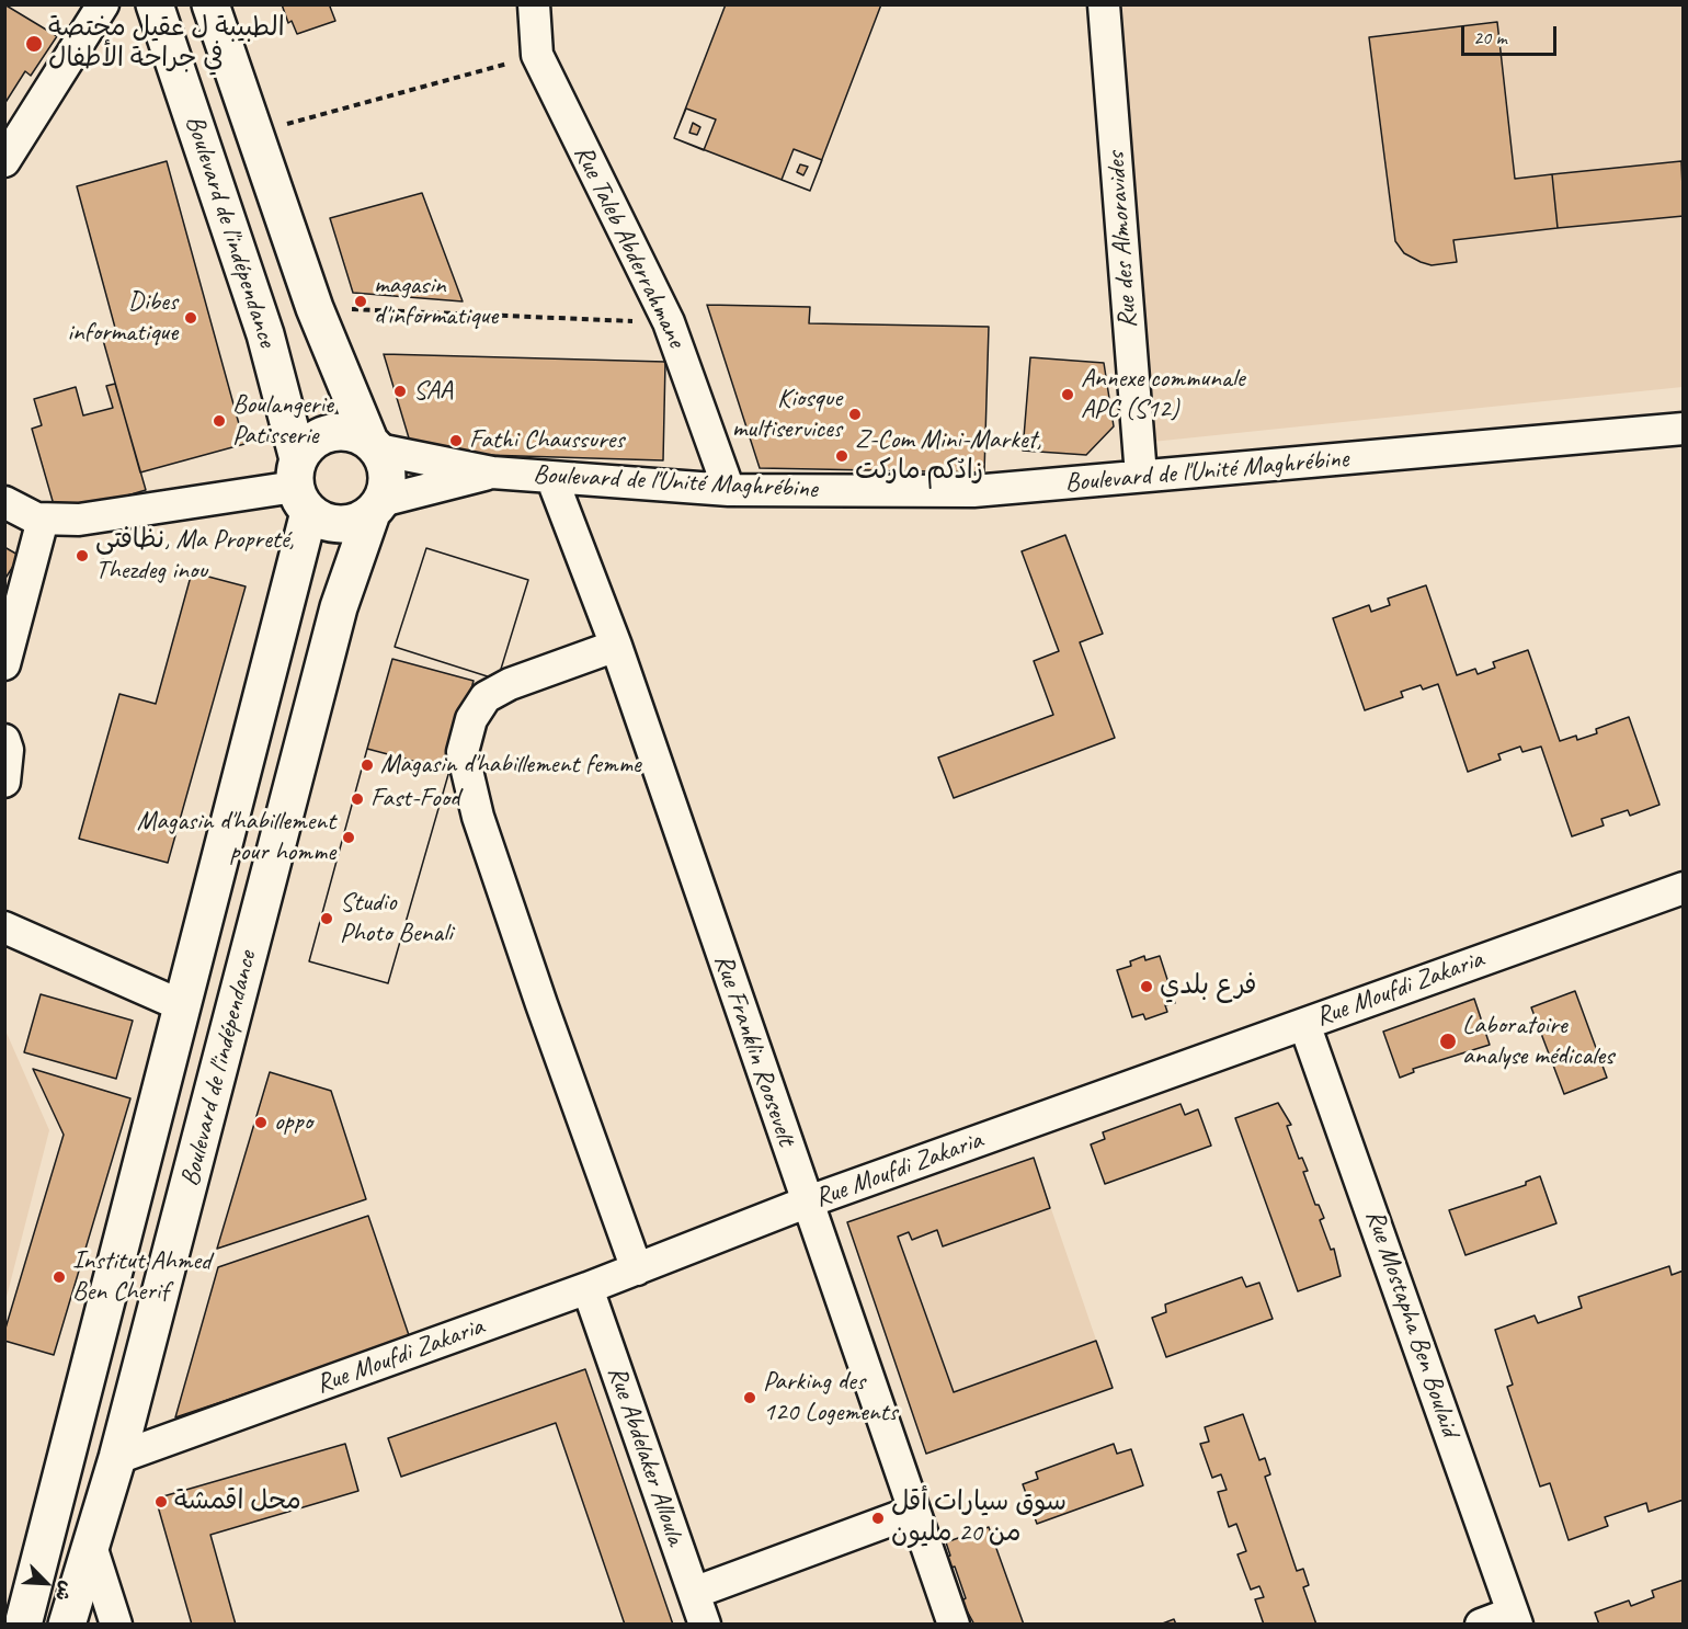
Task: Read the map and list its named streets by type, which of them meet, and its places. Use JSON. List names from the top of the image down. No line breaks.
{"streets":{"main road":["Boulevard de l'indépendance"],"street":["Rue des Almoravides","Rue Taleb Abderrahmane","Boulevard de l'Unité Maghrébine","Rue Moufdi Zakaria","Rue Franklin Roosevelt","Rue Mostapha Ben Boulaid","Rue Abdelaker Alloula"]},"crossings":[["Boulevard de l'indépendance","Boulevard de l'Unité Maghrébine"],["Boulevard de l'indépendance","Rue Moufdi Zakaria"],["Rue des Almoravides","Boulevard de l'Unité Maghrébine"],["Rue Taleb Abderrahmane","Boulevard de l'Unité Maghrébine"],["Boulevard de l'Unité Maghrébine","Rue Franklin Roosevelt"],["Rue Moufdi Zakaria","Rue Franklin Roosevelt"],["Rue Moufdi Zakaria","Rue Mostapha Ben Boulaid"],["Rue Moufdi Zakaria","Rue Abdelaker Alloula"]],"places":["الطبيبة ل عقيل مختصة في جراحة الأطفال","magasin d'informatique","Dibes informatique","SAA","Annexe communale APC (S12)","Kiosque multiservices","Boulangerie Patisserie","Fathi Chaussures","Z-Com Mini-Market, زادُكم ماركت","نظافتي, Ma Propreté, Thezdeg inou","Magasin d'habillement femme","Fast-Food","Magasin d'habillement pour homme","Studio Photo Benali","فرع بلدي","Laboratoire analyse médicales","oppo","Institut Ahmed Ben Cherif","Parking des 120 Logements","محل اقمشة","سوق سيارات أقل من 20 مليون"],"scale_bar":"20 m","north":"bottom right"}
